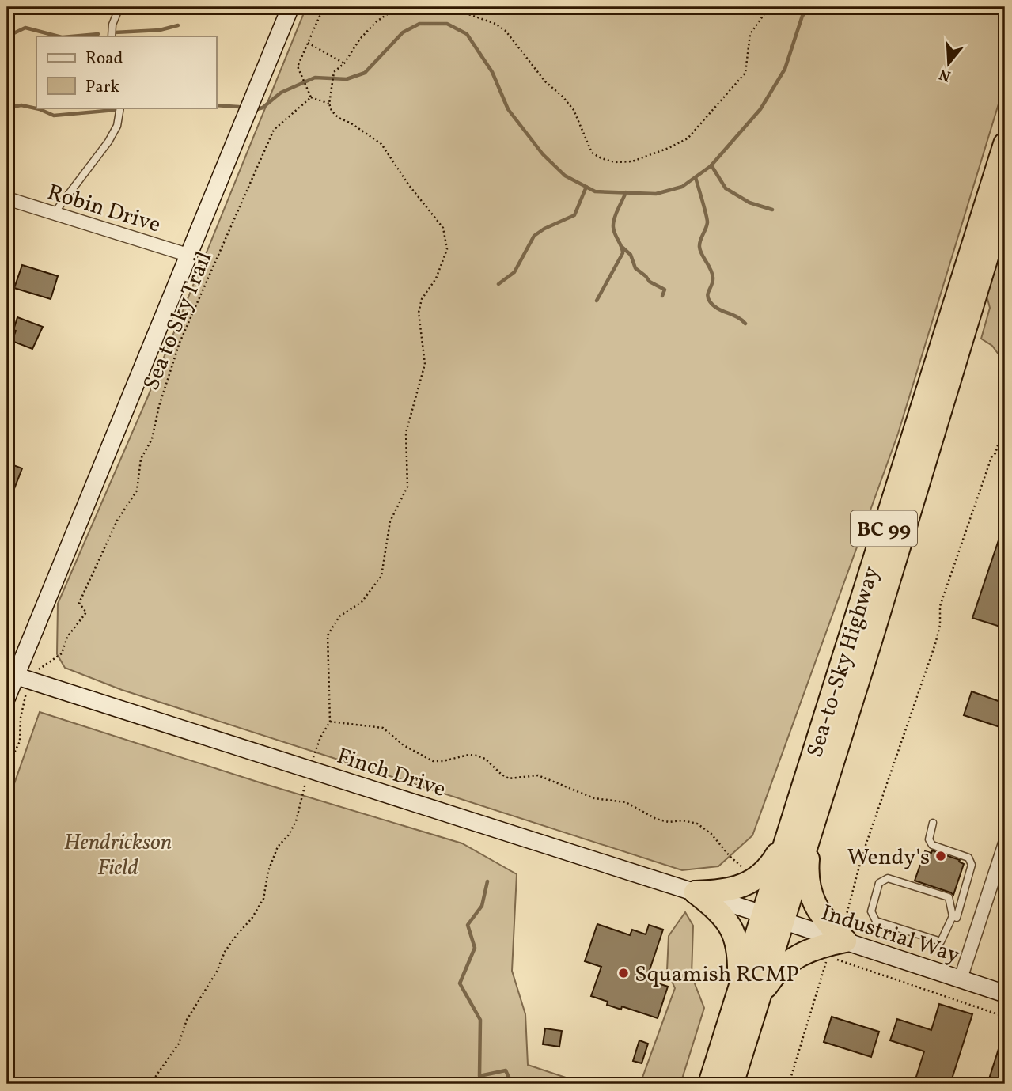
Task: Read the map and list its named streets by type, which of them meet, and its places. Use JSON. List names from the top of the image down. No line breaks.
{"streets":{"highway":["BC 99","Sea-to-Sky Highway"],"street":["Robin Drive","Finch Drive","Industrial Way"],"path":["Sea to Sky Trail"]},"crossings":[["Sea-to-Sky Highway","Finch Drive"],["Sea-to-Sky Highway","Industrial Way"],["Finch Drive","Industrial Way"]],"parks":["Hendrickson Field"],"places":["Wendy's","Squamish RCMP"],"legend":["Road","Park"],"north":"bottom"}
